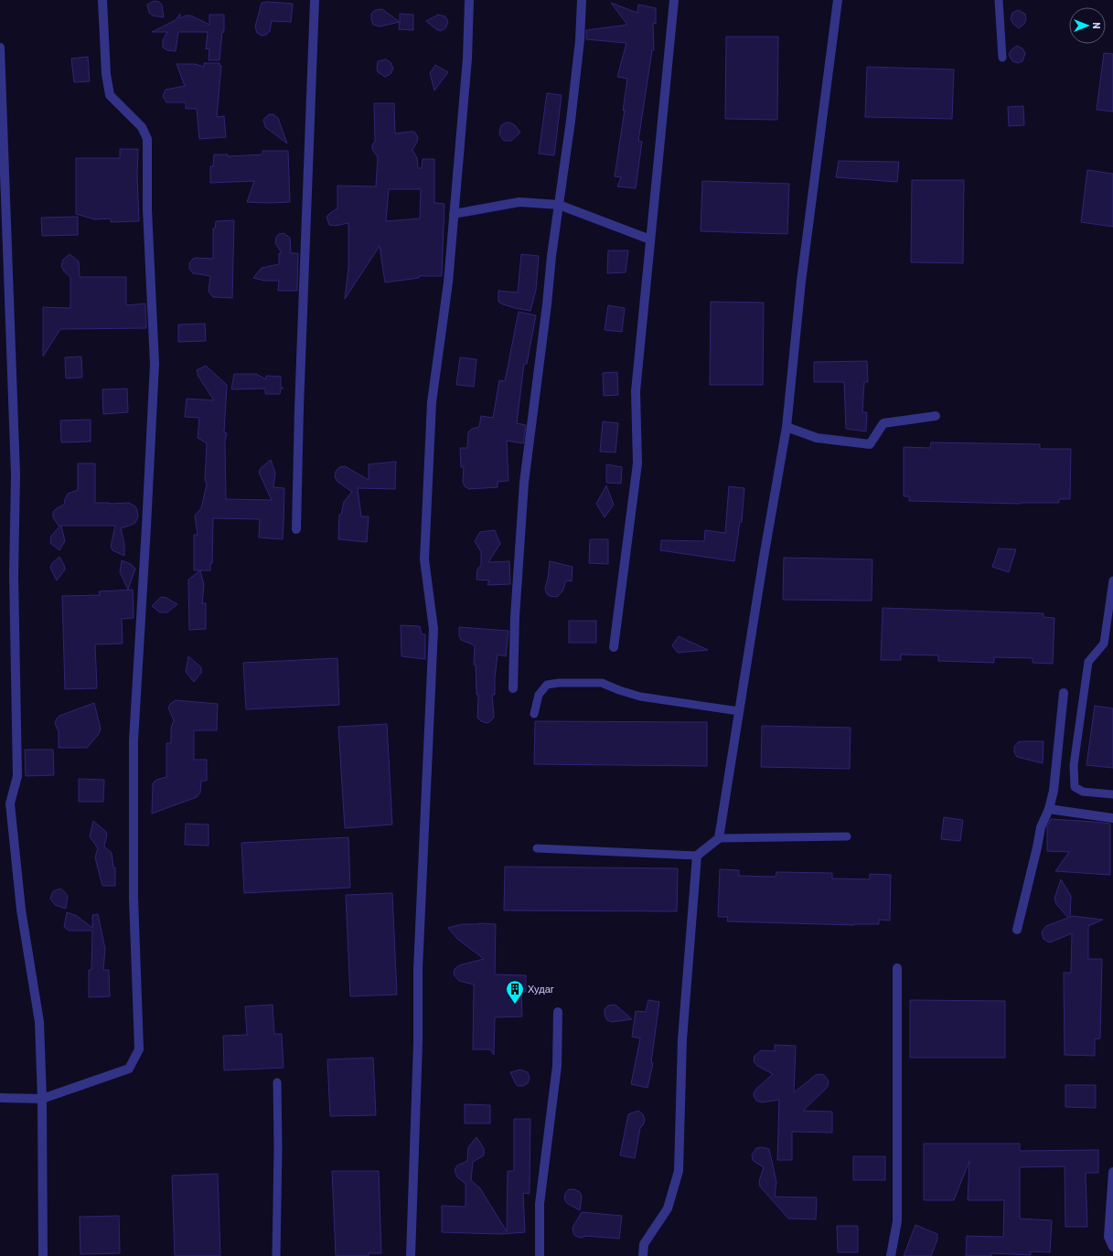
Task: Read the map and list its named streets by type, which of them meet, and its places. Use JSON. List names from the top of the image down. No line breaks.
{"places":{"building":["Худаг"]},"north":"right"}
